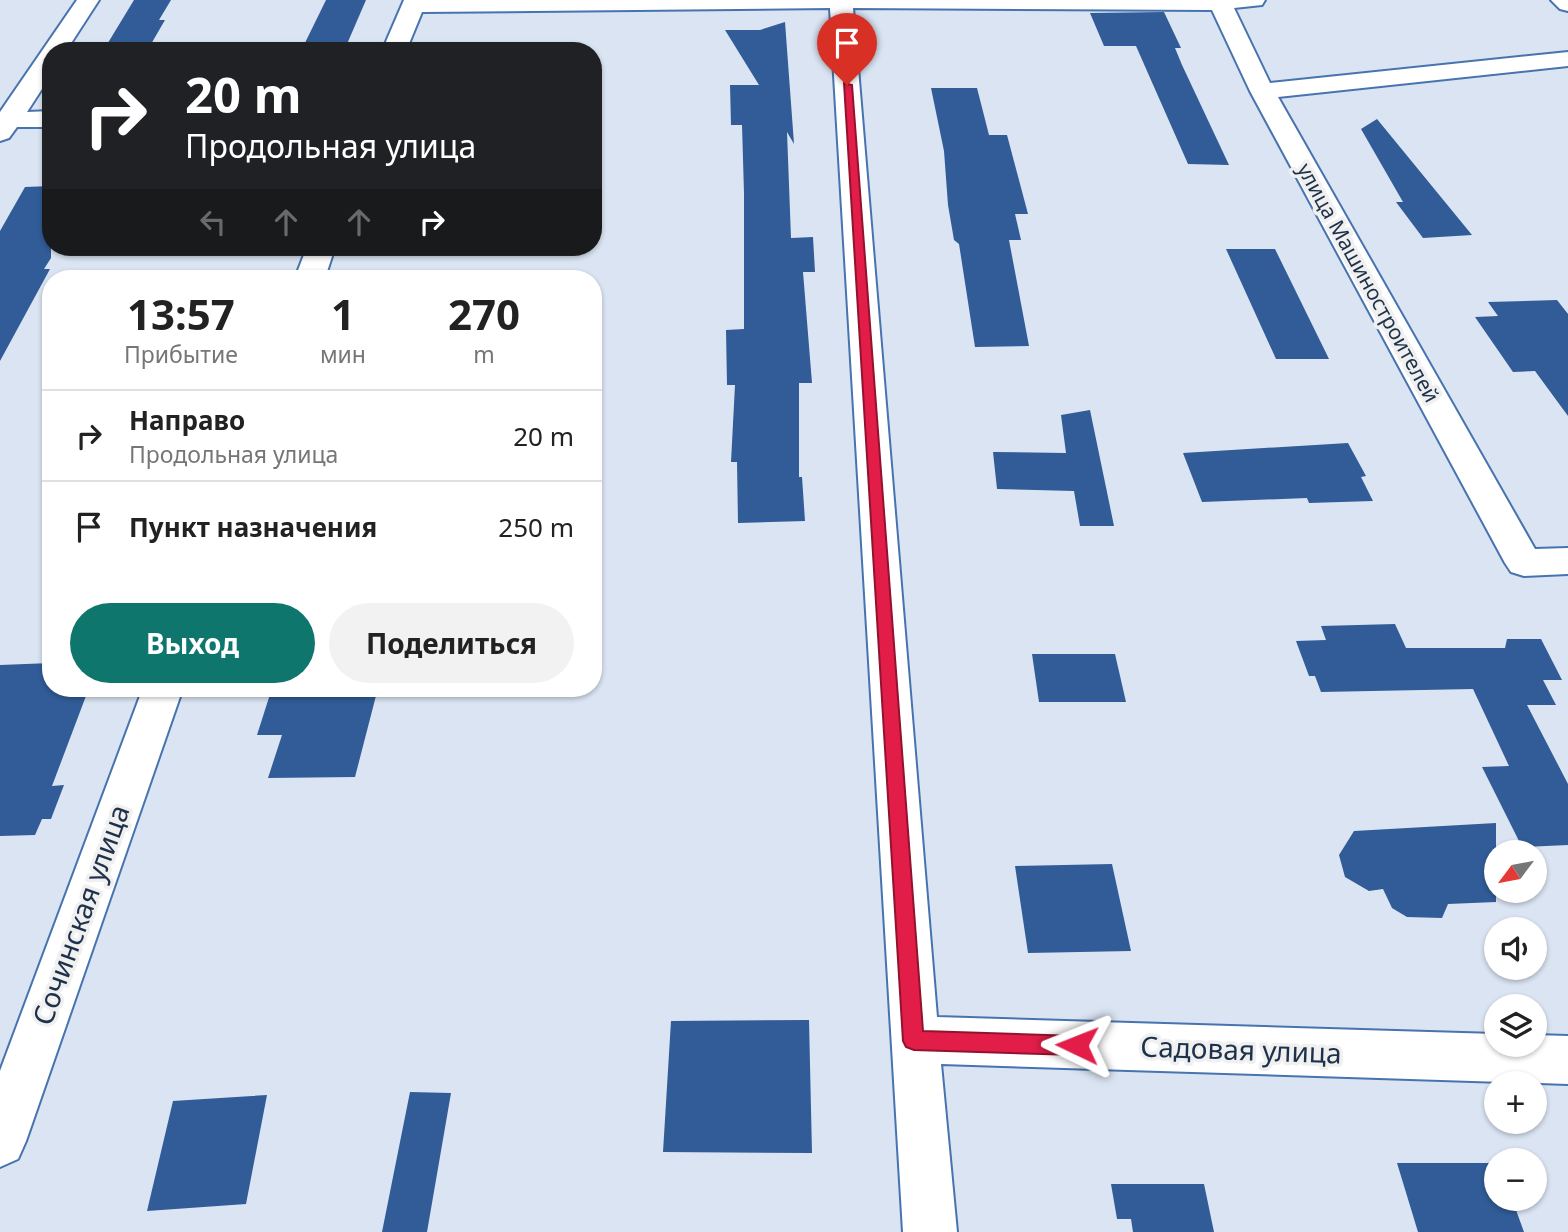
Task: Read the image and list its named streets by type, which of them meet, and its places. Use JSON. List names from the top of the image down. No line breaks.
{"streets":{"street":["улица Машиностроителей","Сочинская улица","Садовая улица"]},"north":"bottom left","page":{"turn":["20 m","Продольная улица"],"eta":["13:57","Прибытие","1","мин","270","m"],"list":[{"name":"Направо","note":"Продольная улица","value":"20 m"},{"name":"Пункт назначения","value":"250 m"}],"buttons":["Выход","Поделиться"],"map_buttons":["+","−"]}}
